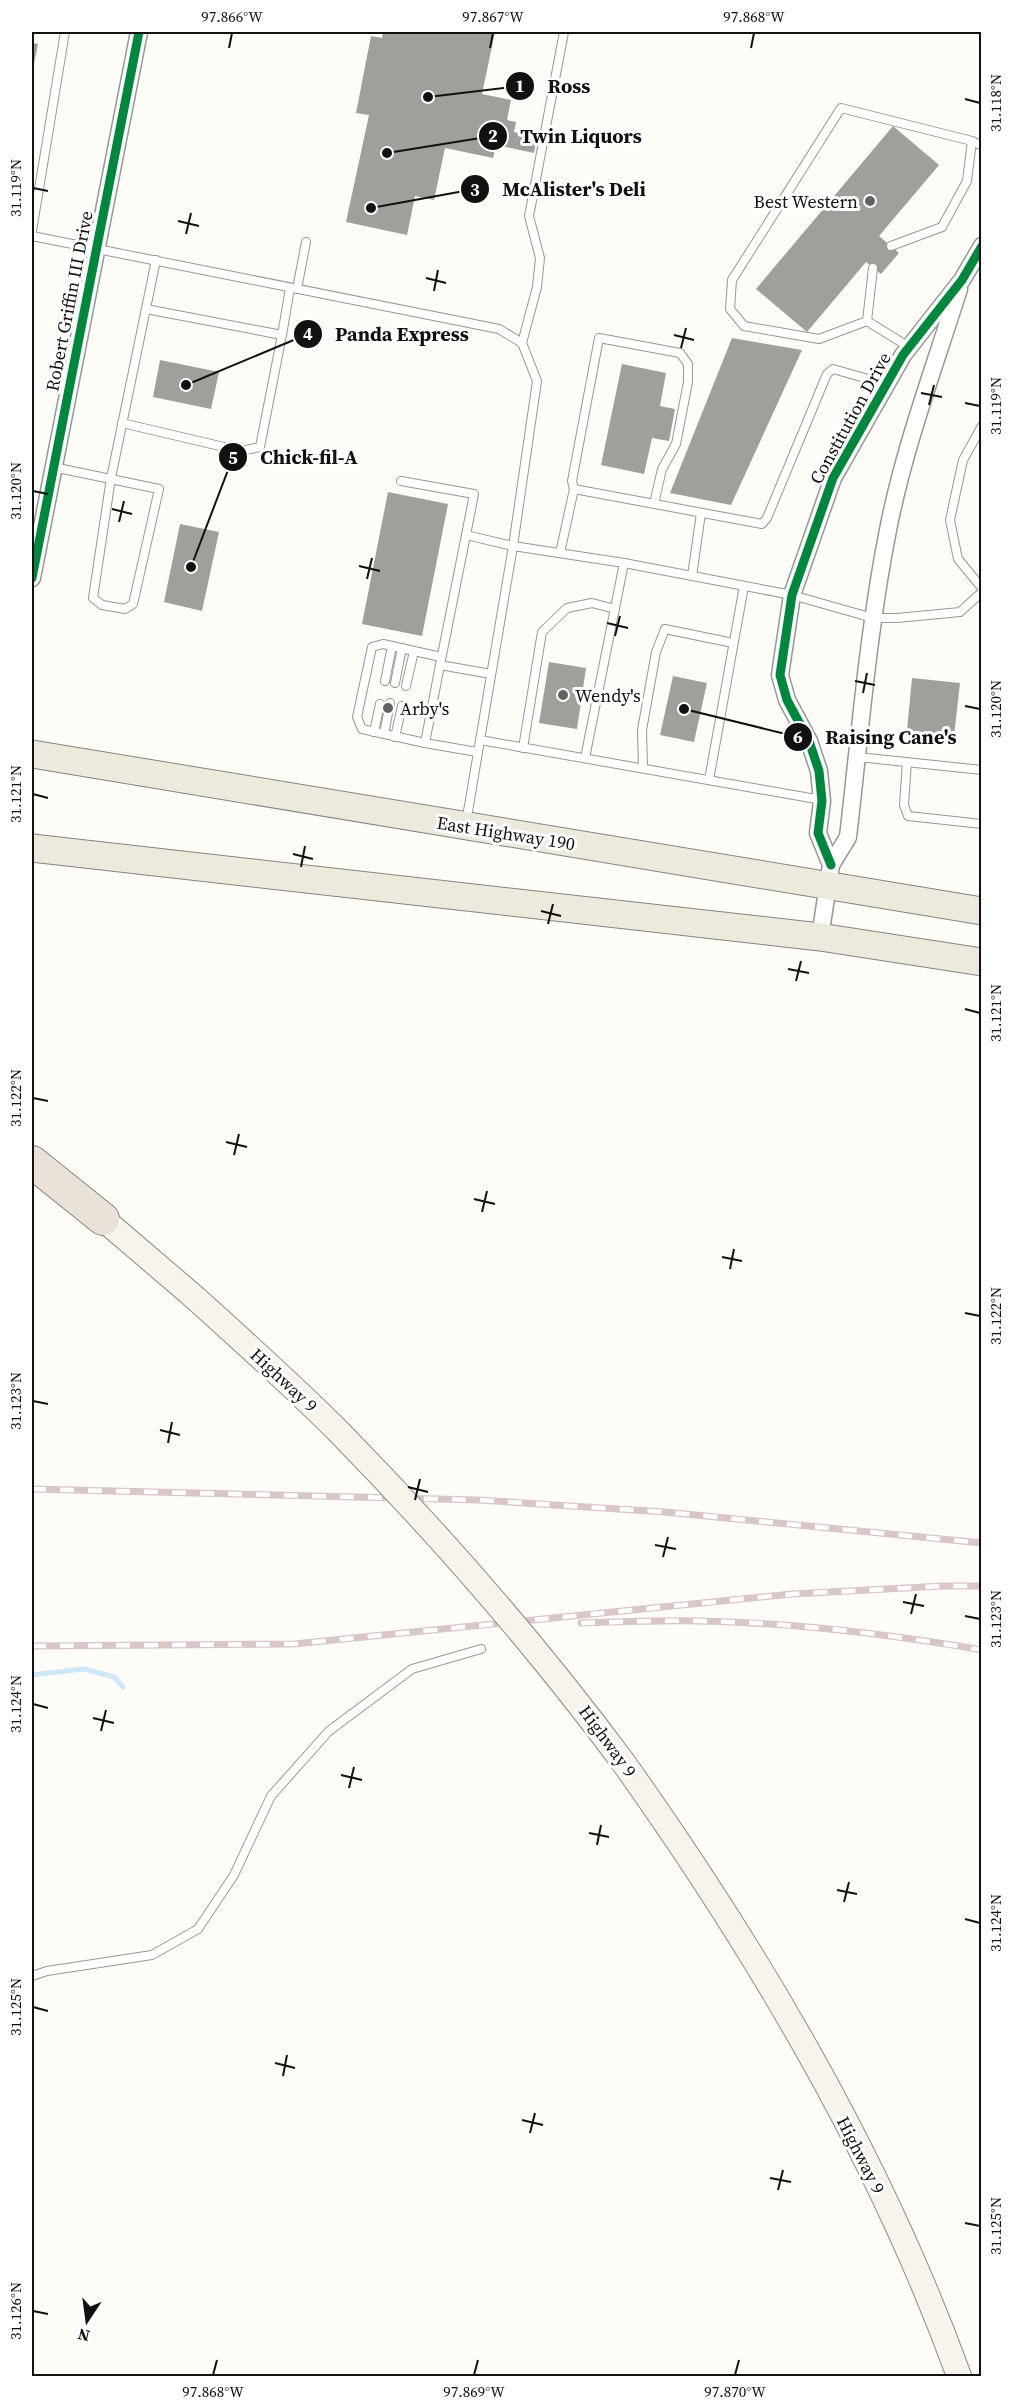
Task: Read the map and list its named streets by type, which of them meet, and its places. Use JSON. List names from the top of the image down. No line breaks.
{"streets":{"highway":["Highway 9"],"main road":["East Highway 190"],"street":["Robert Griffin III Drive","Constitution Drive"]},"crossings":[["Constitution Drive","East Highway 190"]],"places":["Ross","Twin Liquors","Best Western","McAlister's Deli","Panda Express","Chick-fil-A","Wendy's","Arby's","Raising Cane's"],"north":"bottom","coordinates":["97.866°W","97.867°W","97.868°W","31.118°N","31.119°N","31.120°N","31.121°N","31.122°N","31.123°N","31.124°N","31.125°N","31.126°N","97.869°W","97.870°W"]}
